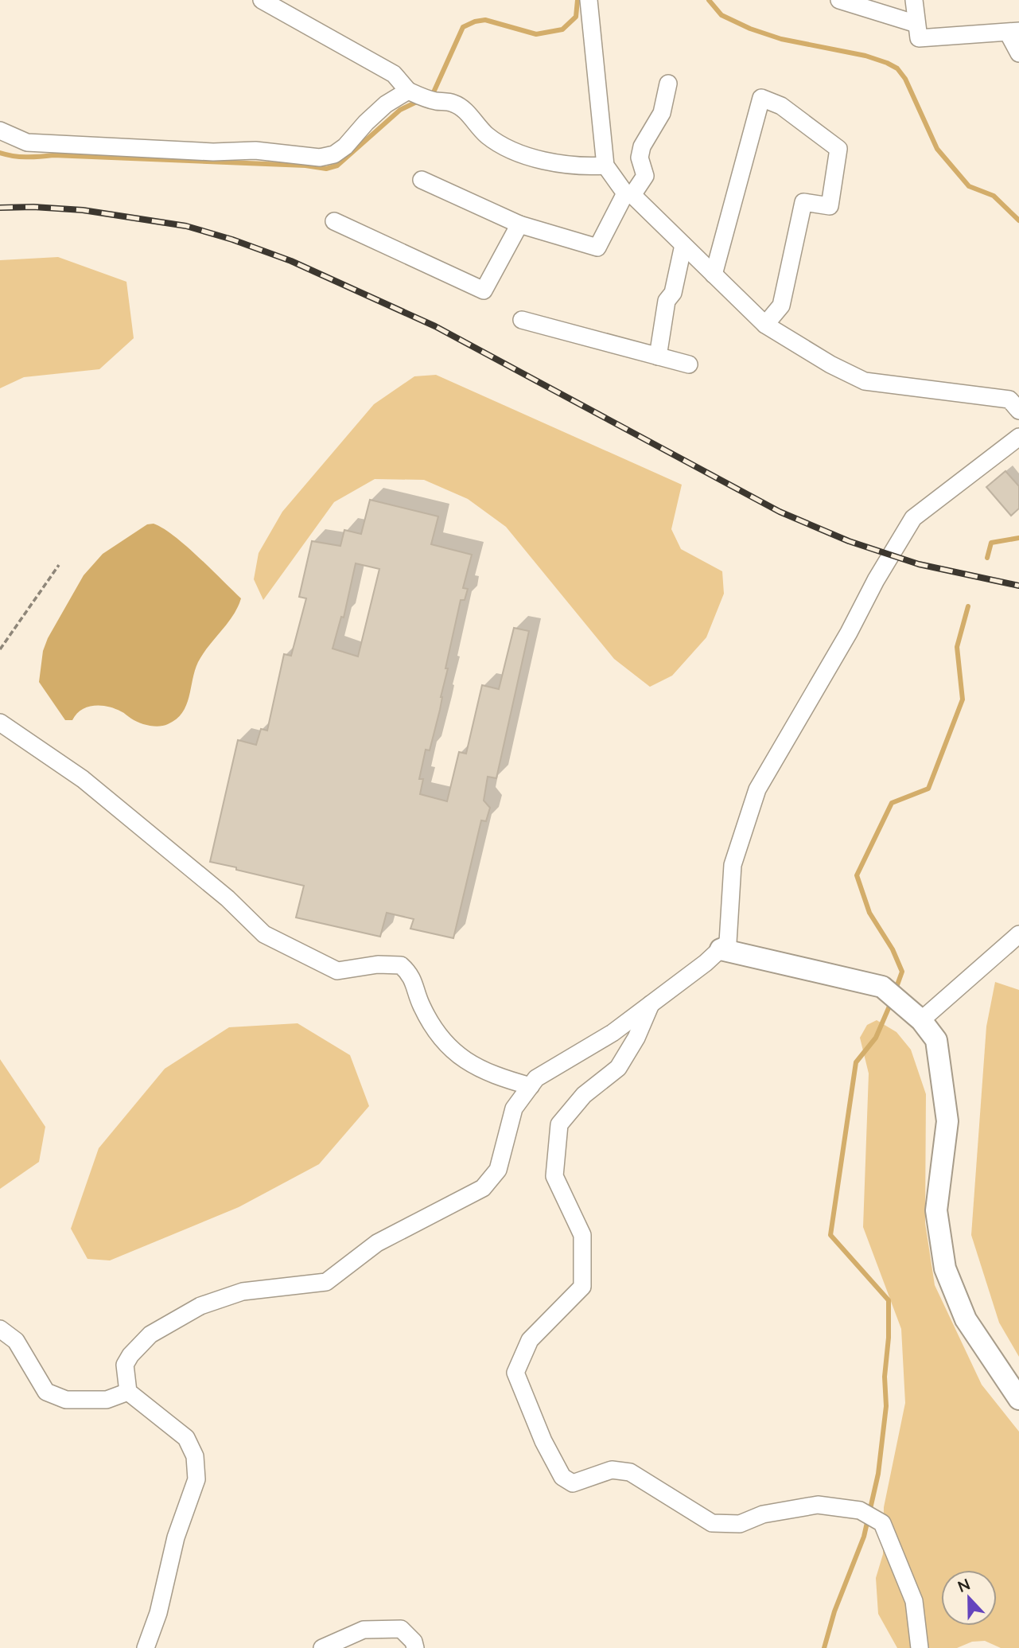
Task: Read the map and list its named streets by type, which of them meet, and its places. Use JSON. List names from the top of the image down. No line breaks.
{"north":"top"}
